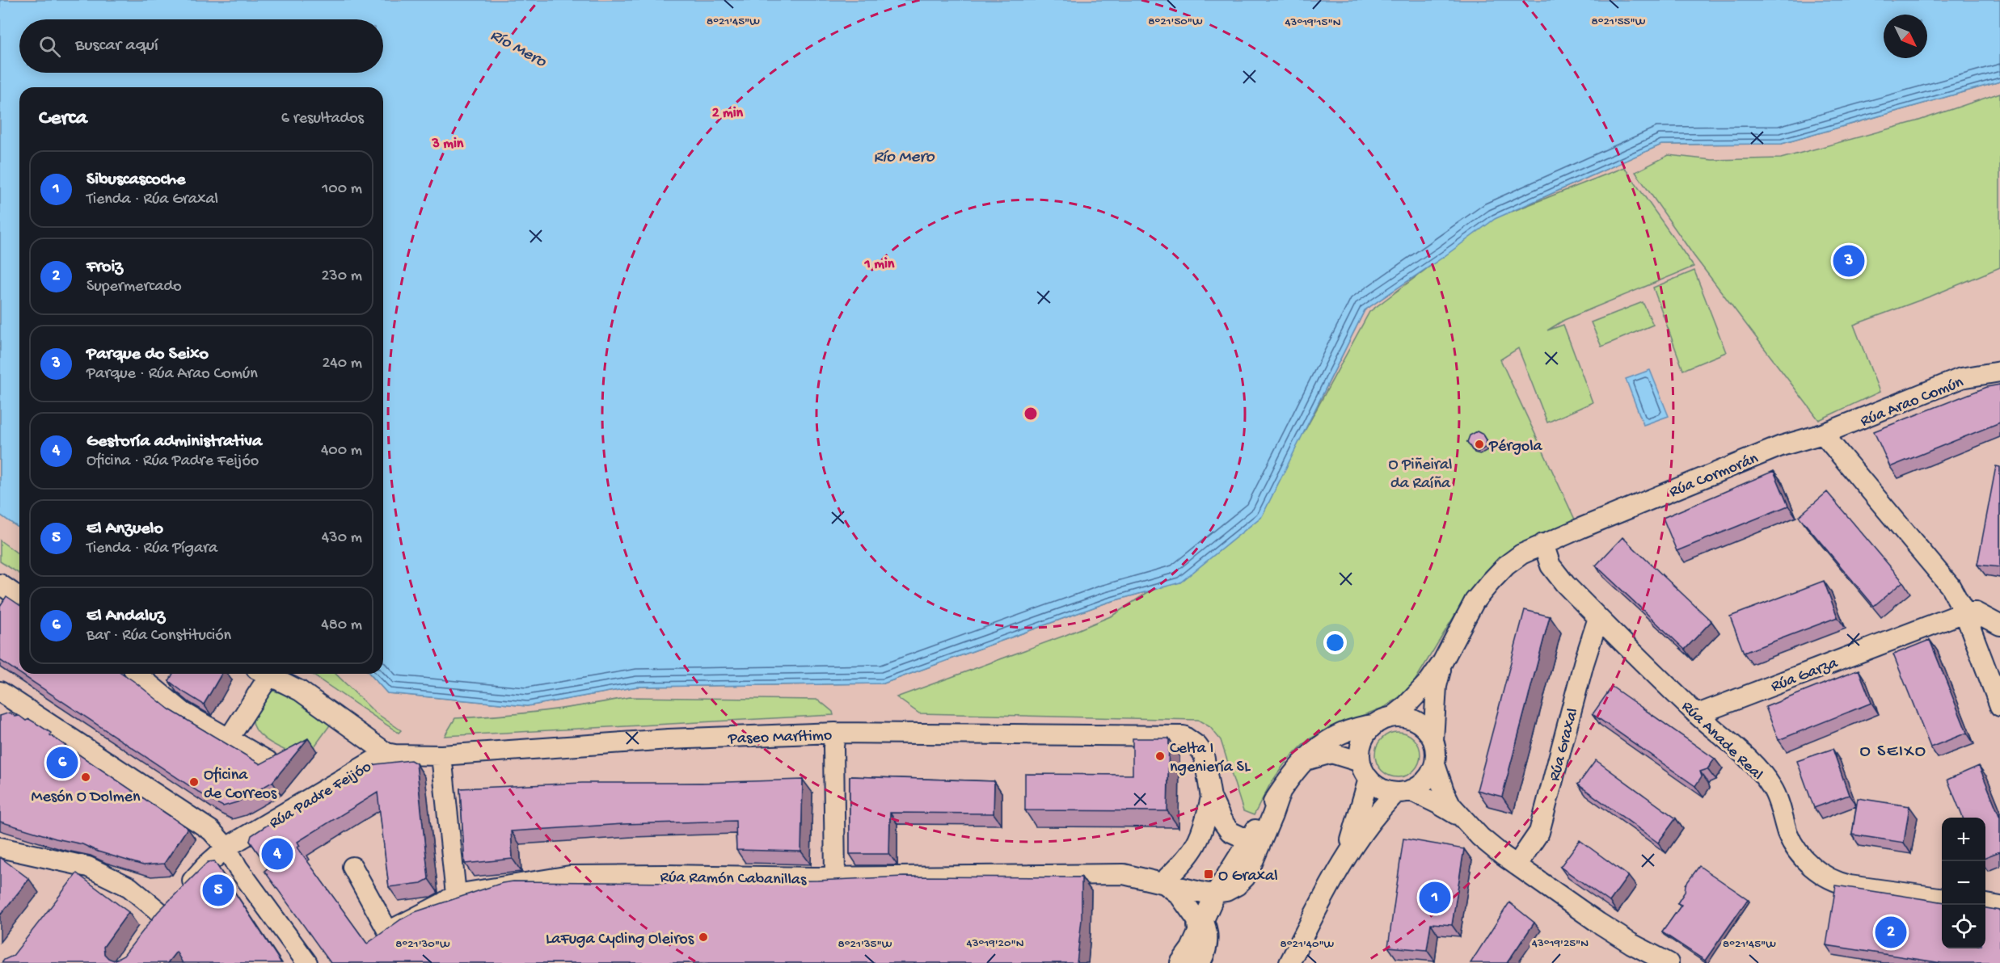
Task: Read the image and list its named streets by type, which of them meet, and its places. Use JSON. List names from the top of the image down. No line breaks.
{"streets":{"street":["Rúa Arao Común","Rúa Cormorán","Rúa Garza","Paseo Marítimo","Rúa Anade Real","Rúa Graxal","Rúa Padre Feijóo","Rúa Ramón Cabanillas"]},"crossings":[["Rúa Arao Común","Rúa Cormorán"],["Rúa Cormorán","Rúa Anade Real"],["Rúa Garza","Rúa Anade Real"],["Paseo Marítimo","Rúa Padre Feijóo"],["Rúa Anade Real","Rúa Graxal"]],"districts":["O SEIXO"],"water":["Río Mero"],"parks":["O Piñeiral da Raíña"],"places":{"other":["Pérgola","Celta I ngeniería SL","Mesón O Dolmen","Oficina de Correos","LaFuga Cycling Oleiros"],"transit":["O Graxal"]},"north":"bottom right","page":{"search":"Buscar aquí","heading":["Cerca","6 resultados"],"list":[{"mark":"1","name":"Sibuscascoche","note":"Tienda · Rúa Graxal","value":"100 m"},{"mark":"2","name":"Froiz","note":"Supermercado","value":"230 m"},{"mark":"3","name":"Parque do Seixo","note":"Parque · Rúa Arao Común","value":"240 m"},{"mark":"4","name":"Gestoría administrativa","note":"Oficina · Rúa Padre Feijóo","value":"400 m"},{"mark":"5","name":"El Anzuelo","note":"Tienda · Rúa Pígara","value":"430 m"},{"mark":"6","name":"El Andaluz","note":"Bar · Rúa Constitución","value":"480 m"}],"pins":["3","6","4","5","1","2"],"map_buttons":["+","−"]},"coordinates":["8°21'45\"W","8°21'55\"W","8°21'50\"W","43°19'15\"N","43°19'20\"N","43°19'25\"N","8°21'30\"W","8°21'35\"W","8°21'40\"W"],"rings":["2 min","3 min","1 min"]}
